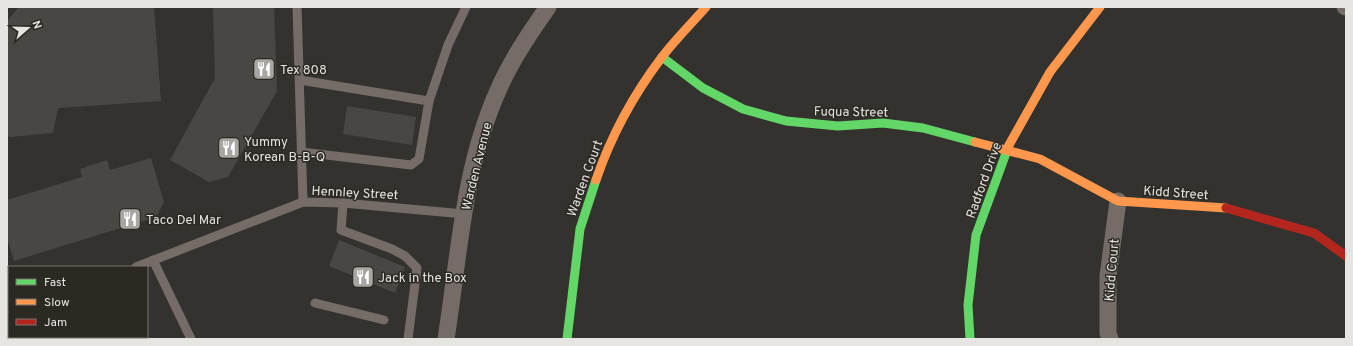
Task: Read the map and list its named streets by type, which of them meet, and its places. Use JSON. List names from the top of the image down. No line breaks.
{"streets":{"street":["Fuqua Street","Warden Avenue","Warden Court","Radford Drive","Kidd Street","Kidd Court"],"lane":["Hennley Street"]},"crossings":[["Fuqua Street","Warden Court"],["Fuqua Street","Radford Drive"],["Fuqua Street","Kidd Street"],["Warden Avenue","Hennley Street"],["Radford Drive","Kidd Street"],["Kidd Street","Kidd Court"]],"places":{"restaurant":["Tex 808","Yummy Korean B-B-Q","Taco Del Mar","Jack in the Box"]},"legend":["Fast","Slow","Jam"],"north":"right"}
